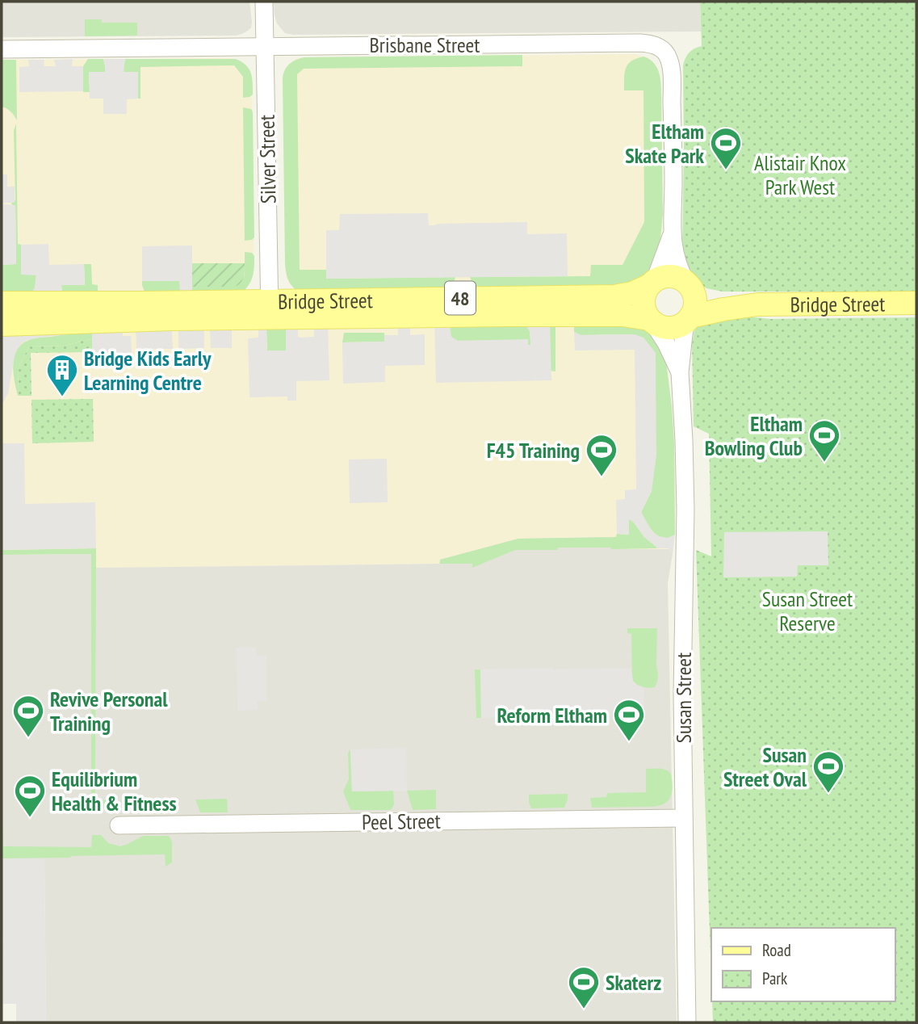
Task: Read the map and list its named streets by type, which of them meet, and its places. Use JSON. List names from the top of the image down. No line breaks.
{"streets":{"main road":["48","Bridge Street"],"street":["Brisbane Street","Silver Street","Susan Street","Peel Street"]},"crossings":[["Brisbane Street","Silver Street"],["Brisbane Street","48"],["Brisbane Street","Bridge Street"],["Brisbane Street","Susan Street"],["Silver Street","Bridge Street"],["48","Bridge Street"],["48","Susan Street"],["Bridge Street","Susan Street"],["Susan Street","Peel Street"]],"parks":["Alistair Knox Park West","Susan Street Reserve"],"places":{"sports":["Eltham Skate Park","Eltham Bowling Club","F45 Training","Revive Personal Training","Reform Eltham","Susan Street Oval","Equilibrium Health & Fitness","Skaterz"],"building":["Bridge Kids Early Learning Centre"]},"legend":["Road","Park"]}
